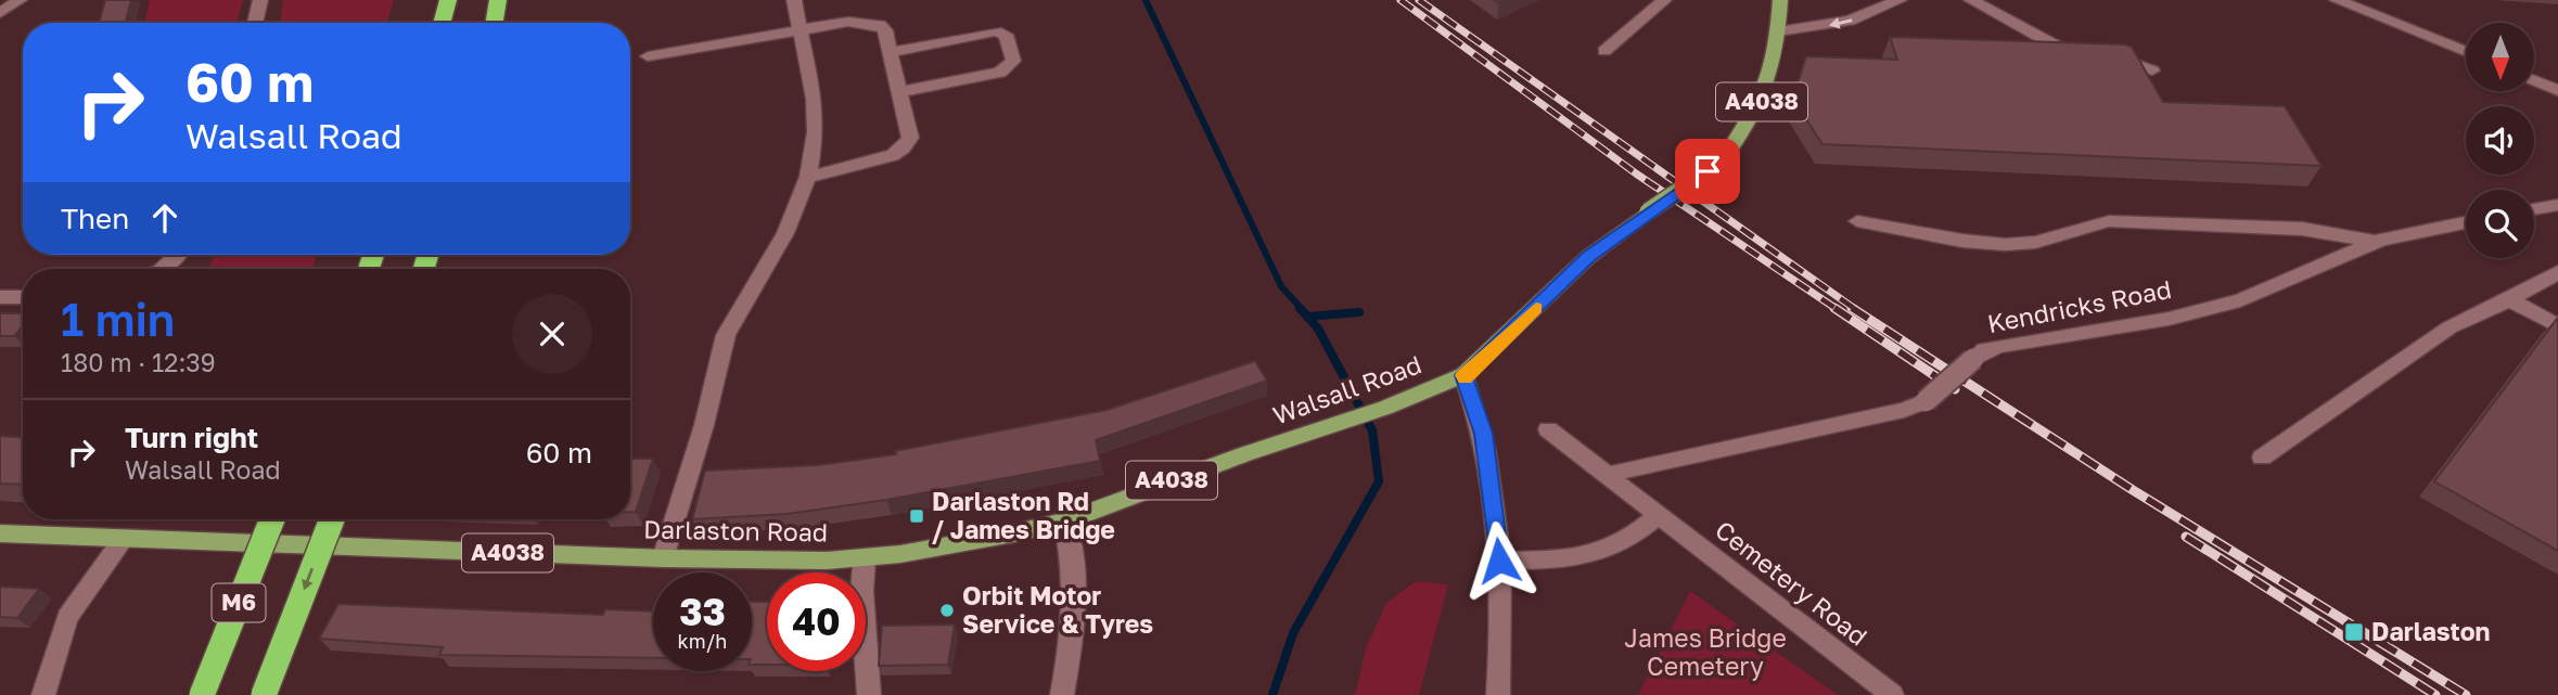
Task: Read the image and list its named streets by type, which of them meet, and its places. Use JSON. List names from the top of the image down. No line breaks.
{"streets":{"highway":["M6"],"main road":["A4038","Walsall Road","Darlaston Road"],"street":["Kendricks Road","Cemetery Road"]},"crossings":[["A4038","Walsall Road"],["Kendricks Road","Cemetery Road"],["Walsall Road","Darlaston Road"]],"parks":["James Bridge Cemetery"],"places":{"transit":["Darlaston Rd / James Bridge","Darlaston"],"other":["Orbit Motor Service & Tyres"]},"north":"bottom","page":{"turn":["60 m","Walsall Road"],"then":"Then","heading":["1 min","180 m · 12:39"],"list":[{"name":"Turn right","note":"Walsall Road","value":"60 m"}],"speed":"33 km/h","limit":"40"}}
